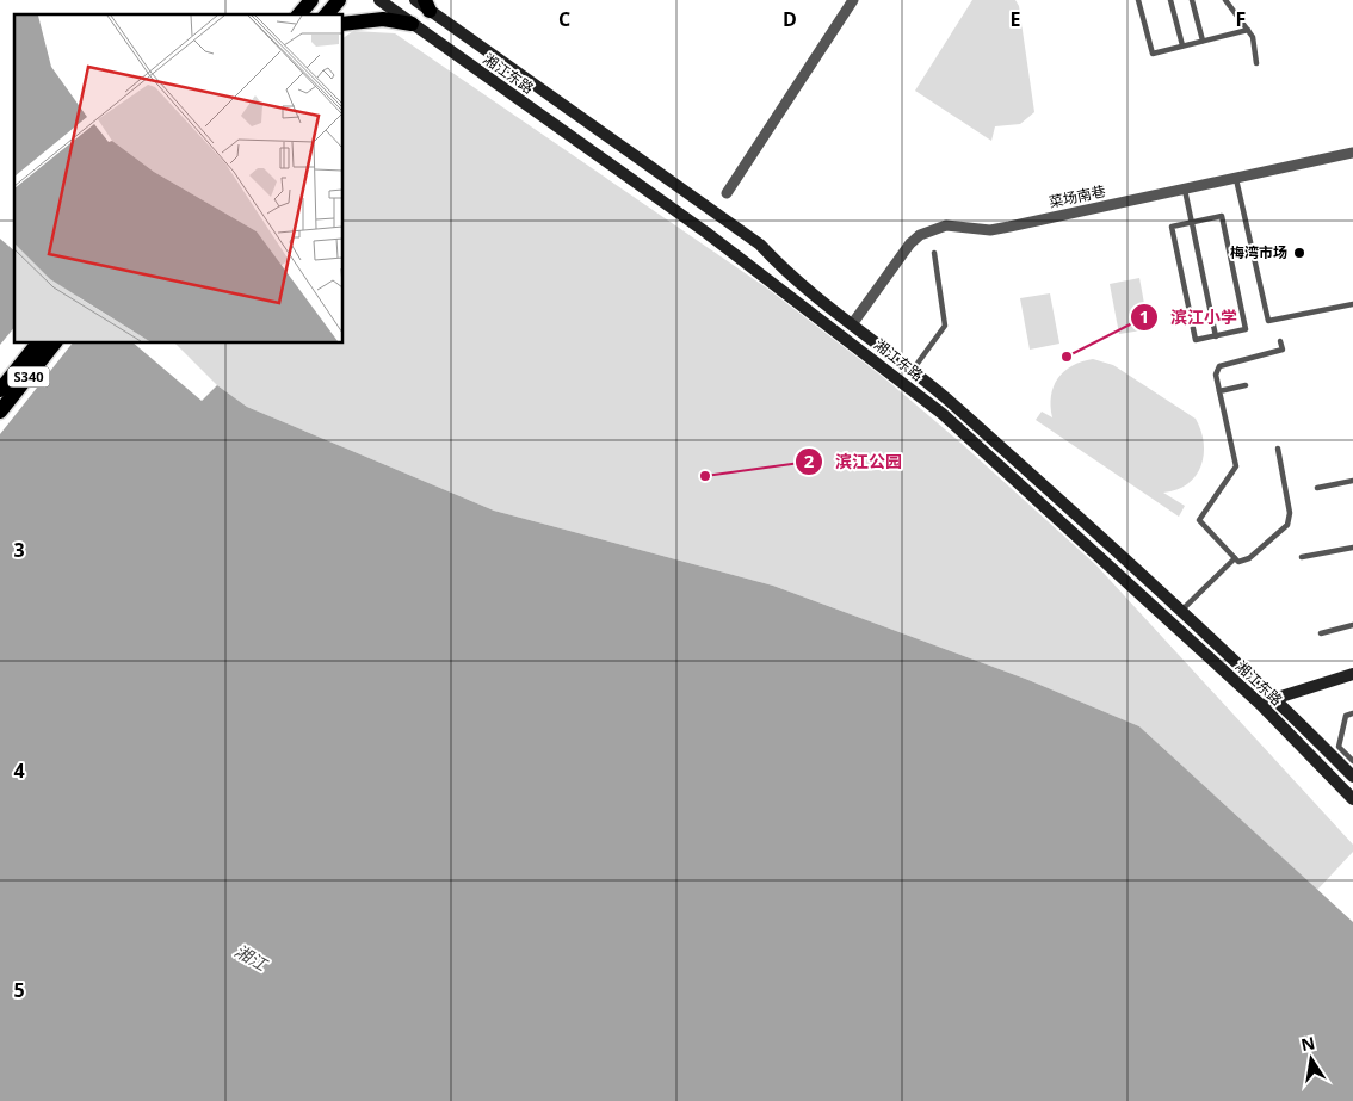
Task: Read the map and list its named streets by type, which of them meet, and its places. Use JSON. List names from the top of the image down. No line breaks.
{"streets":{"main road":["湘江东路","S340"],"street":["菜场南巷"]},"crossings":[["湘江东路","菜场南巷"]],"water":["湘江"],"places":["梅湾市场","滨江小学","滨江公园"],"north":"top","grid":{"columns":["C","D","E","F"],"rows":["3","4","5"]}}
